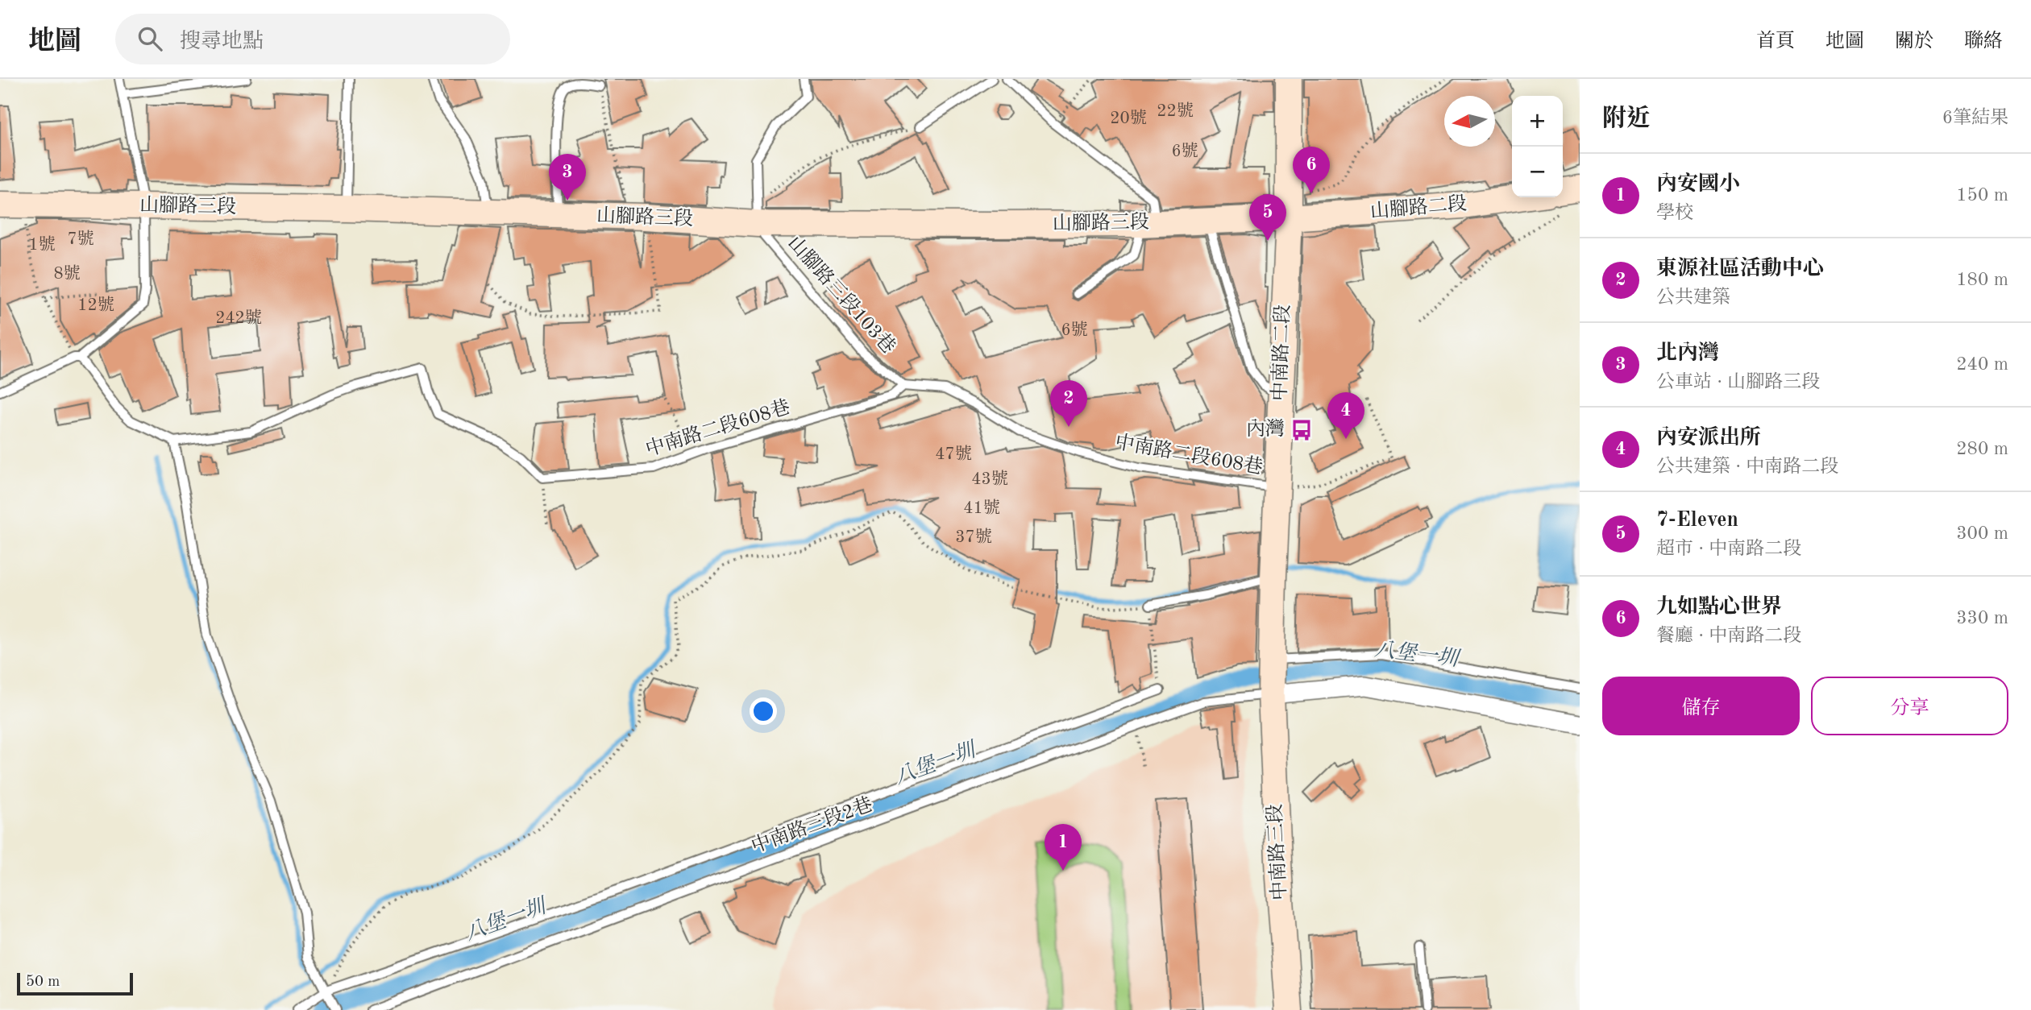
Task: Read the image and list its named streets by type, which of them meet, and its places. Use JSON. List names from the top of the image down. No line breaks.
{"streets":{"main road":["山腳路三段","山腳路二段","中南路二段","中南路三段"],"lane":["山腳路三段103巷","中南路二段608巷","中南路三段2巷"]},"crossings":[["山腳路三段","山腳路二段"],["山腳路三段","山腳路三段103巷"],["山腳路三段","中南路二段"],["山腳路二段","中南路二段"],["山腳路三段103巷","中南路二段608巷"],["中南路二段","中南路二段608巷"],["中南路二段","中南路三段"],["中南路三段2巷","中南路三段"]],"water":["八堡一圳"],"places":{"bus stop":["內灣"]},"house_numbers":["22號","20號","6號","7號","1號","8號","12號","242號","6號","47號","43號","41號","37號"],"scale_bar":"50 m","north":"left","page":{"header":"地圖","search":"搜尋地點","nav":["首頁","地圖","關於","聯絡"],"heading":["附近","6筆結果"],"map_buttons":["+","−"],"pins":["6","3","5","2","4","1"],"list":[{"mark":"1","name":"內安國小","note":"學校","value":"150 m"},{"mark":"2","name":"東源社區活動中心","note":"公共建築","value":"180 m"},{"mark":"3","name":"北內灣","note":"公車站 · 山腳路三段","value":"240 m"},{"mark":"4","name":"內安派出所","note":"公共建築 · 中南路二段","value":"280 m"},{"mark":"5","name":"7-Eleven","note":"超市 · 中南路二段","value":"300 m"},{"mark":"6","name":"九如點心世界","note":"餐廳 · 中南路二段","value":"330 m"}],"buttons":["儲存","分享"],"scale":"50 m"}}
